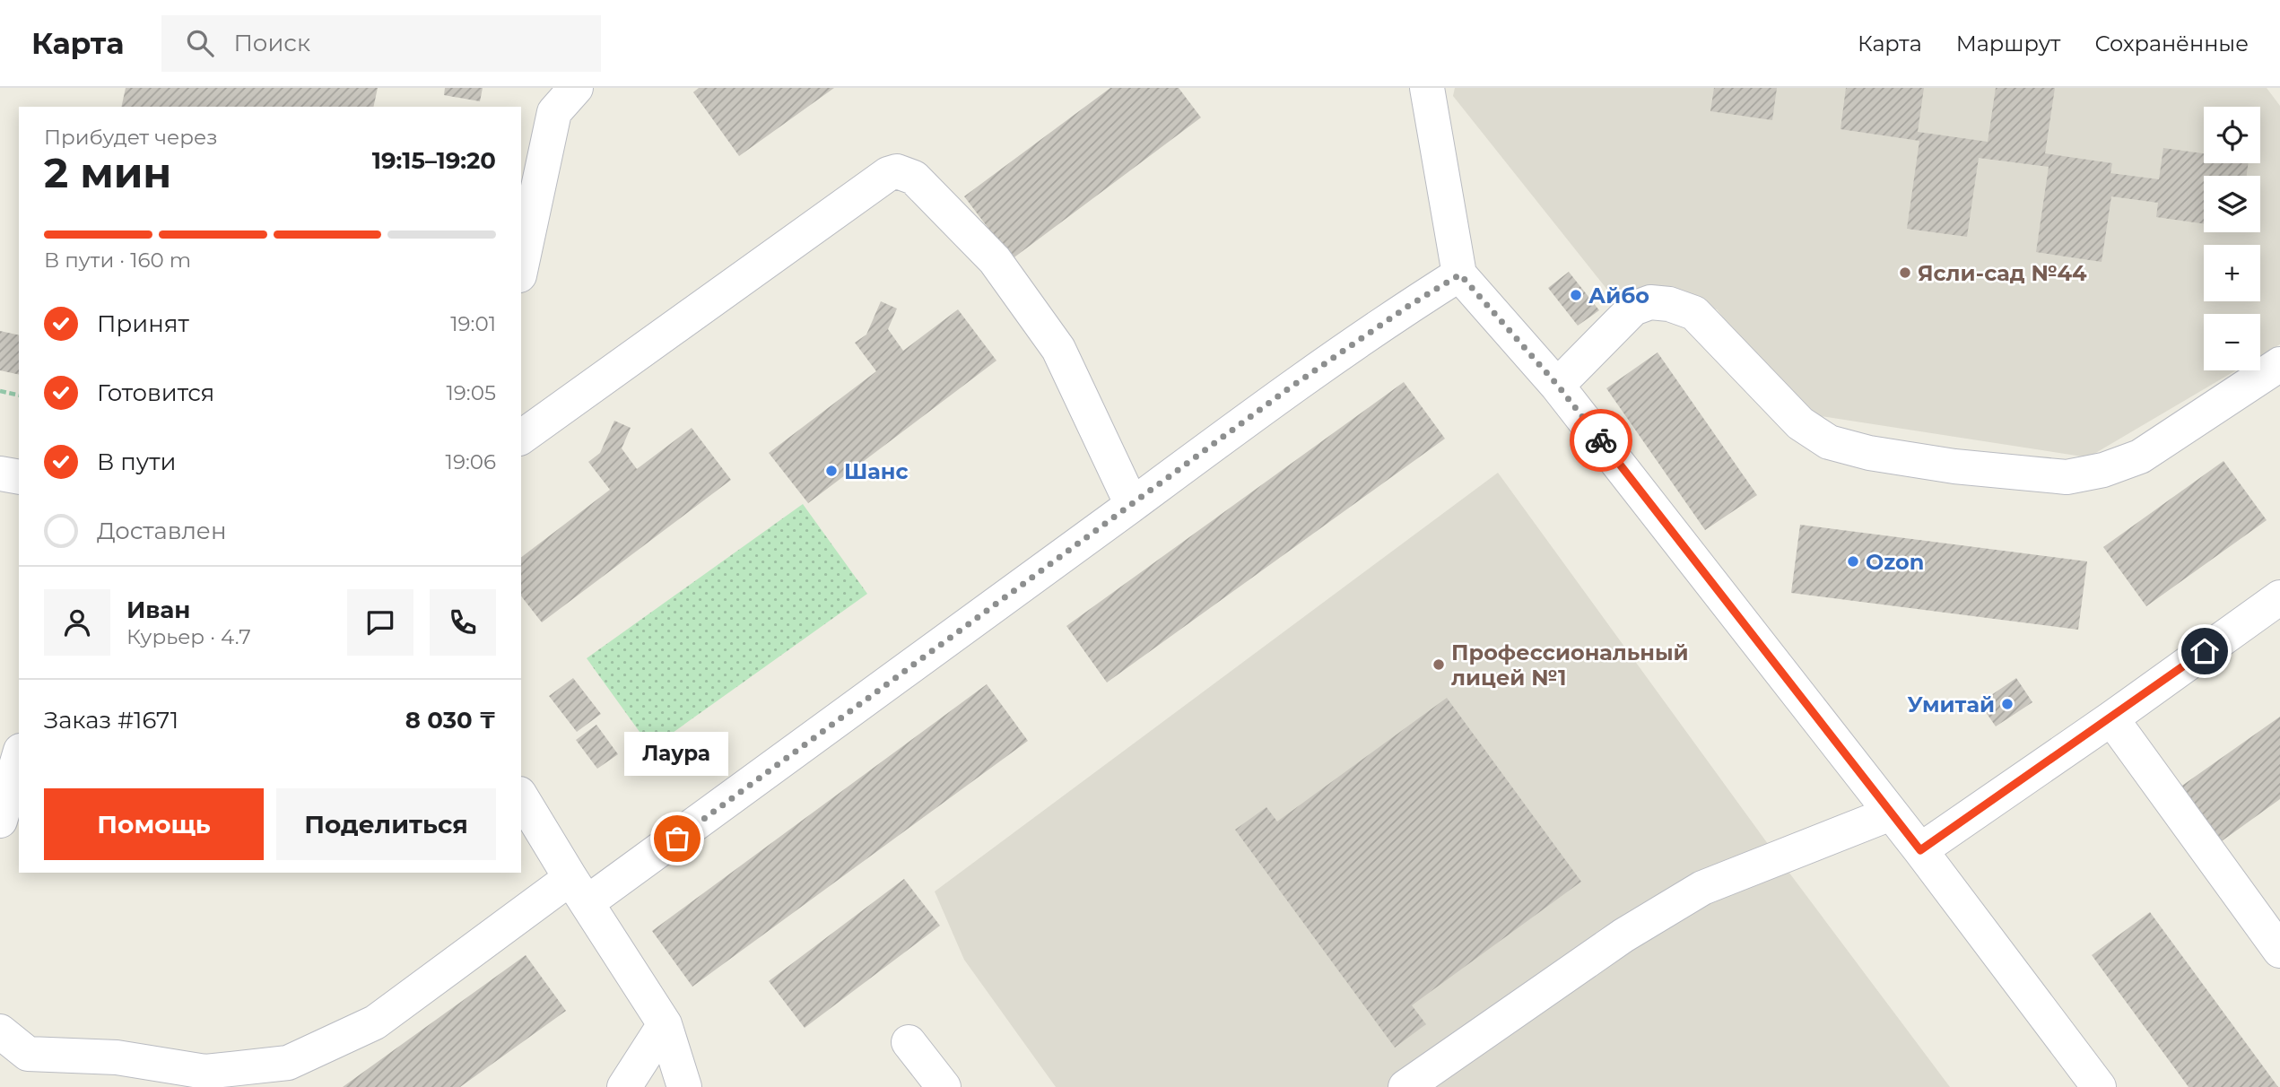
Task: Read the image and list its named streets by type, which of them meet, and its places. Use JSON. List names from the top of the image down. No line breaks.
{"places":["Ясли-сад №44","Айбо","Шанс","Ozon","Профессиональный лицей №1","Умитай","Лаура"],"page":{"header":"Карта","search":"Поиск","nav":["Карта","Маршрут","Сохранённые"],"map_buttons":["+","−"],"heading":["2 мин","Прибудет через","19:15–19:20"],"panel":["Иван","Курьер · 4.7","Заказ #1671","8 030 ₸"],"bar":"В пути · 160 m","list":[["Принят","19:01"],["Готовится","19:05"],["В пути","19:06"],"Доставлен"],"bubble":"Лаура","buttons":["Помощь","Поделиться"]}}
